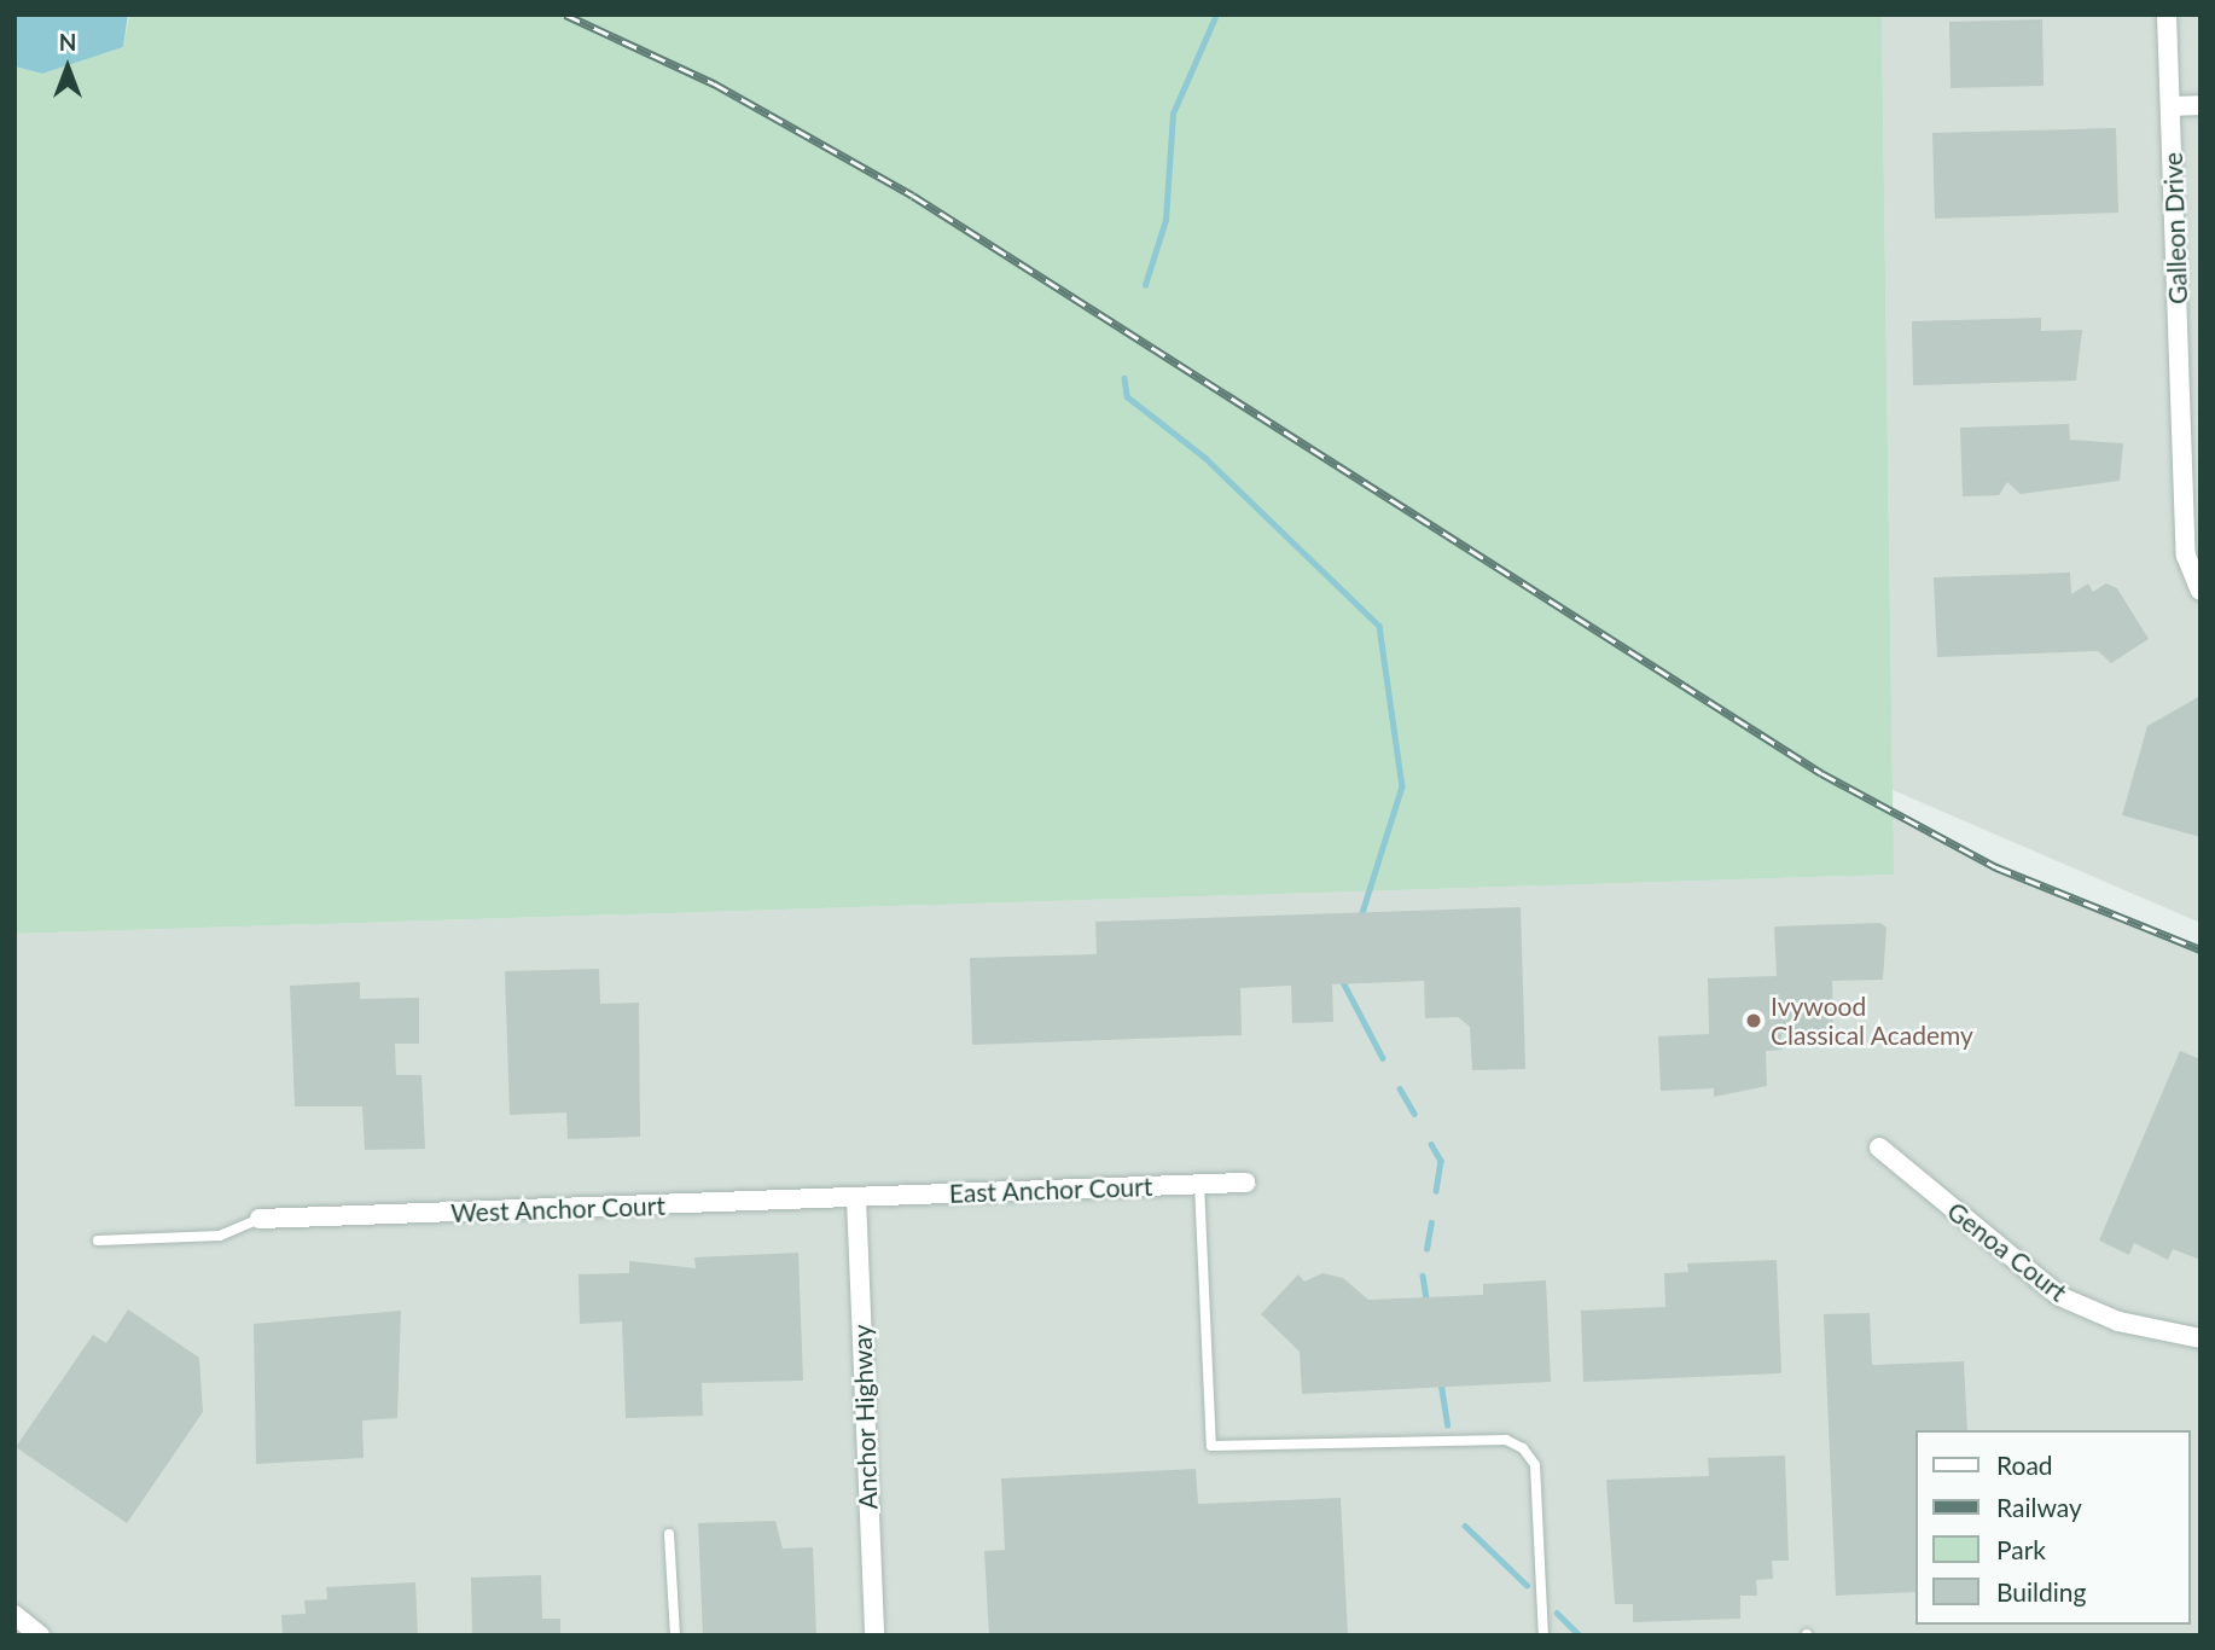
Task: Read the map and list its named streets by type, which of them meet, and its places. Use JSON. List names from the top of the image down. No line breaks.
{"streets":{"street":["Galleon Drive","East Anchor Court","West Anchor Court","Genoa Court","Anchor Highway"]},"crossings":[["East Anchor Court","West Anchor Court"],["East Anchor Court","Anchor Highway"],["West Anchor Court","Anchor Highway"]],"places":["Ivywood Classical Academy"],"legend":["Road","Railway","Park","Building"],"north":"top"}
